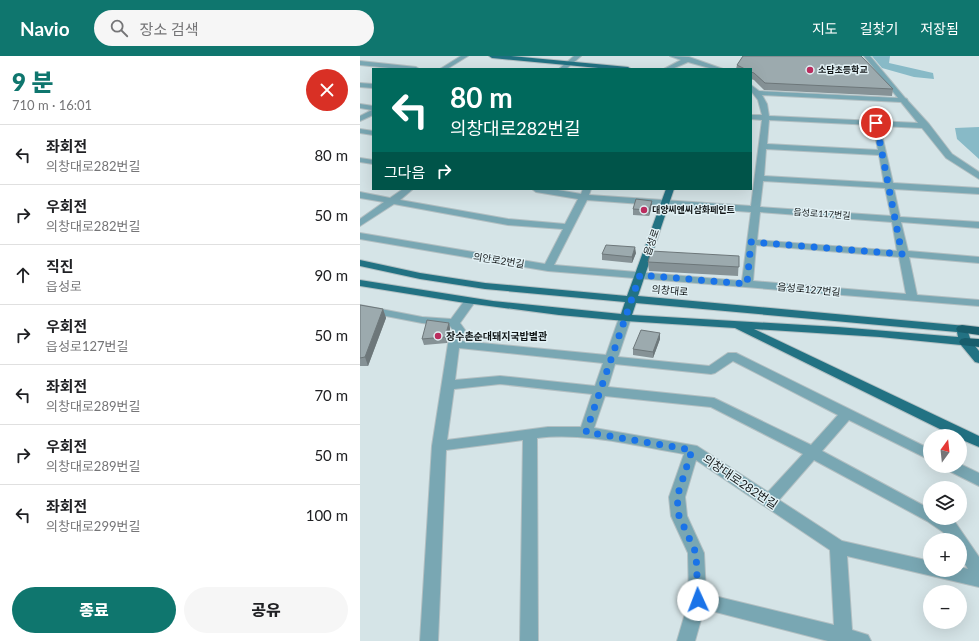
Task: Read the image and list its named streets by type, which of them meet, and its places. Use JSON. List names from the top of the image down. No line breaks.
{"streets":{"highway":["의창대로"],"main road":["읍성로"],"street":["읍성로117번길","의안로2번길","읍성로127번길","의창대로282번길"]},"crossings":[["읍성로117번길","읍성로"],["읍성로","의안로2번길"],["읍성로","읍성로127번길"],["읍성로","의창대로"],["의안로2번길","읍성로127번길"]],"places":["소답초등학교","대양씨엔씨삼화페인트","장수촌순대돼지국밥별관"],"north":"top","page":{"header":"Navio","search":"장소 검색","nav":["지도","길찾기","저장됨"],"heading":["9 분","710 m · 16:01"],"turn":["80 m","의창대로282번길"],"list":[{"name":"좌회전","note":"의창대로282번길","value":"80 m"},{"name":"우회전","note":"의창대로282번길","value":"50 m"},{"name":"직진","note":"읍성로","value":"90 m"},{"name":"우회전","note":"읍성로127번길","value":"50 m"},{"name":"좌회전","note":"의창대로289번길","value":"70 m"},{"name":"우회전","note":"의창대로289번길","value":"50 m"},{"name":"좌회전","note":"의창대로299번길","value":"100 m"}],"then":"그다음","map_buttons":["+","−"],"buttons":["종료","공유"]}}
